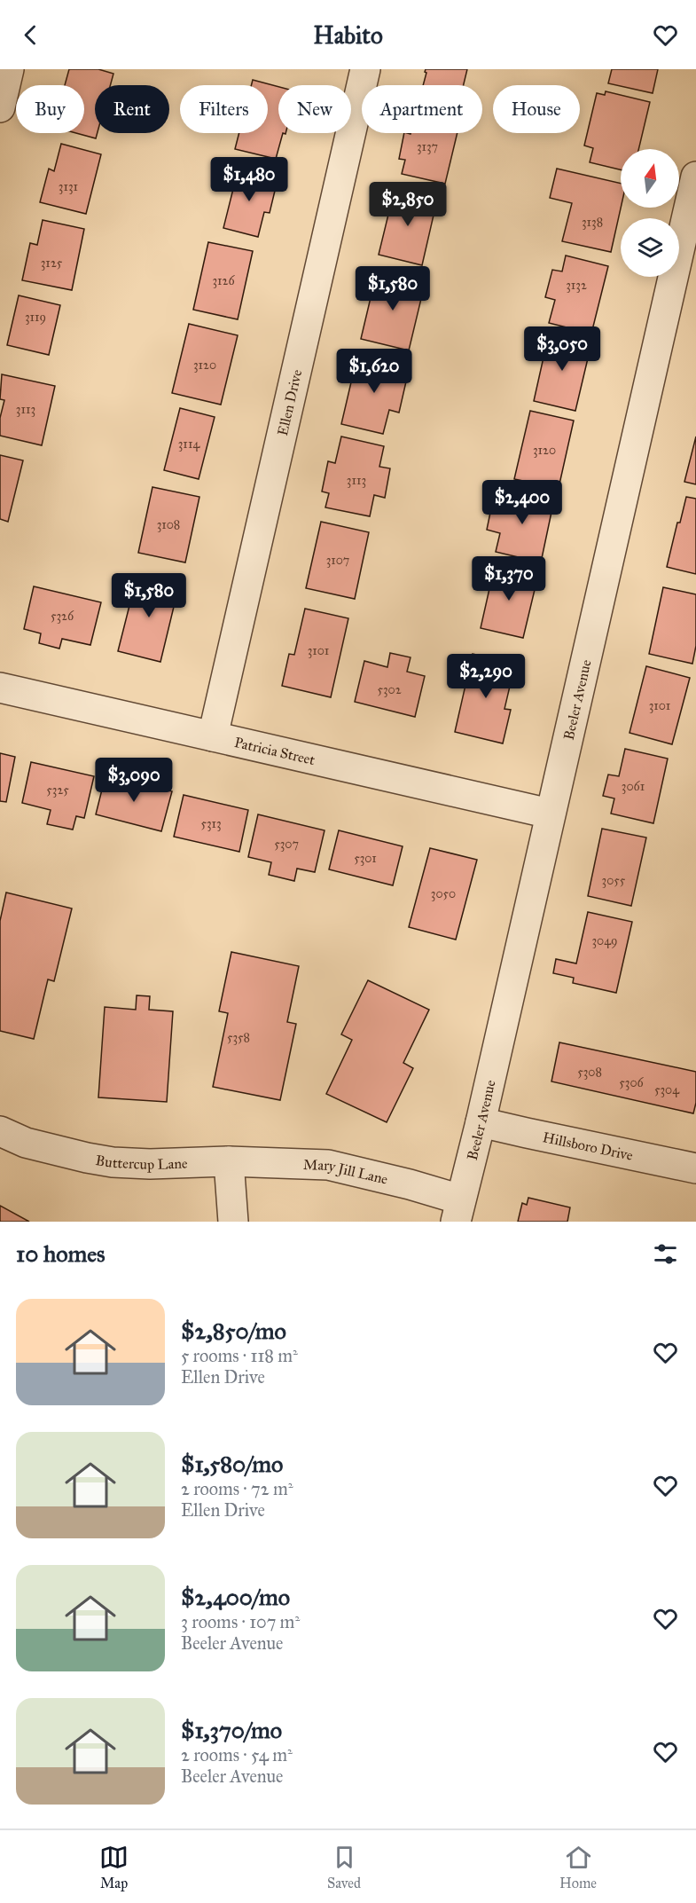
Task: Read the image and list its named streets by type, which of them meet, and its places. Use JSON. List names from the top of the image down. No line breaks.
{"streets":{"street":["Ellen Drive","Beeler Avenue","Patricia Street","Hillsboro Drive","Buttercup Lane","Mary Jill Lane"]},"crossings":[["Ellen Drive","Patricia Street"],["Beeler Avenue","Patricia Street"],["Beeler Avenue","Hillsboro Drive"],["Beeler Avenue","Mary Jill Lane"],["Buttercup Lane","Mary Jill Lane"]],"house_numbers":["3137","3131","3138","3125","3126","3132","3119","3120","3113","3114","3120","3113","3108","3107","5326","3101","5302","3101","3061","5325","5313","5307","5301","3055","3050","3049","5358","5308","5306","5304"],"north":"top","page":{"header":"Habito","chip":["Buy","Rent","Filters","New","Apartment","House"],"price":["$1,480","$2,850","$1,580","$3,050","$1,620","$2,400","$1,370","$1,580","$2,290","$3,090"],"heading":"10 homes","list":[{"name":"$2,850/mo","note":"5 rooms · 118 m² · Ellen Drive"},{"name":"$1,580/mo","note":"2 rooms · 72 m² · Ellen Drive"},{"name":"$2,400/mo","note":"3 rooms · 107 m² · Beeler Avenue"},{"name":"$1,370/mo","note":"2 rooms · 54 m² · Beeler Avenue"}],"tabs":["Map","Saved","Home"]}}
